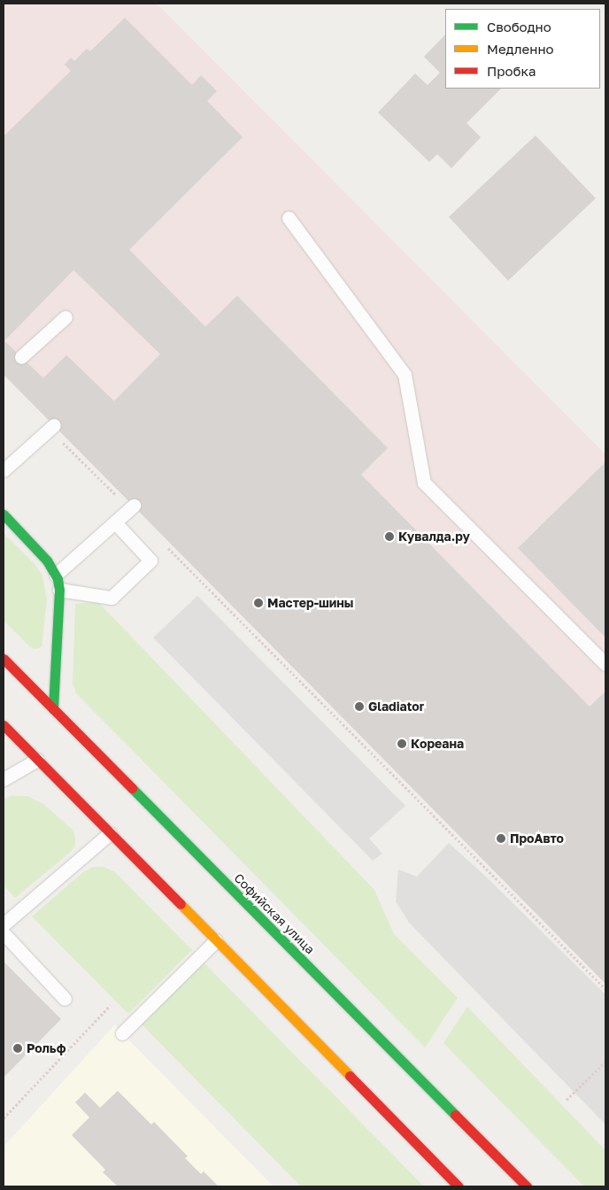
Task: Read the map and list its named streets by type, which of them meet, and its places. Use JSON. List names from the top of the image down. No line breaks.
{"streets":{"main road":["Софийская улица"]},"places":["Кувалда.ру","Мастер-шины","Gladiator","Кореана","ПроАвто","Рольф"],"legend":["Свободно","Медленно","Пробка"]}
